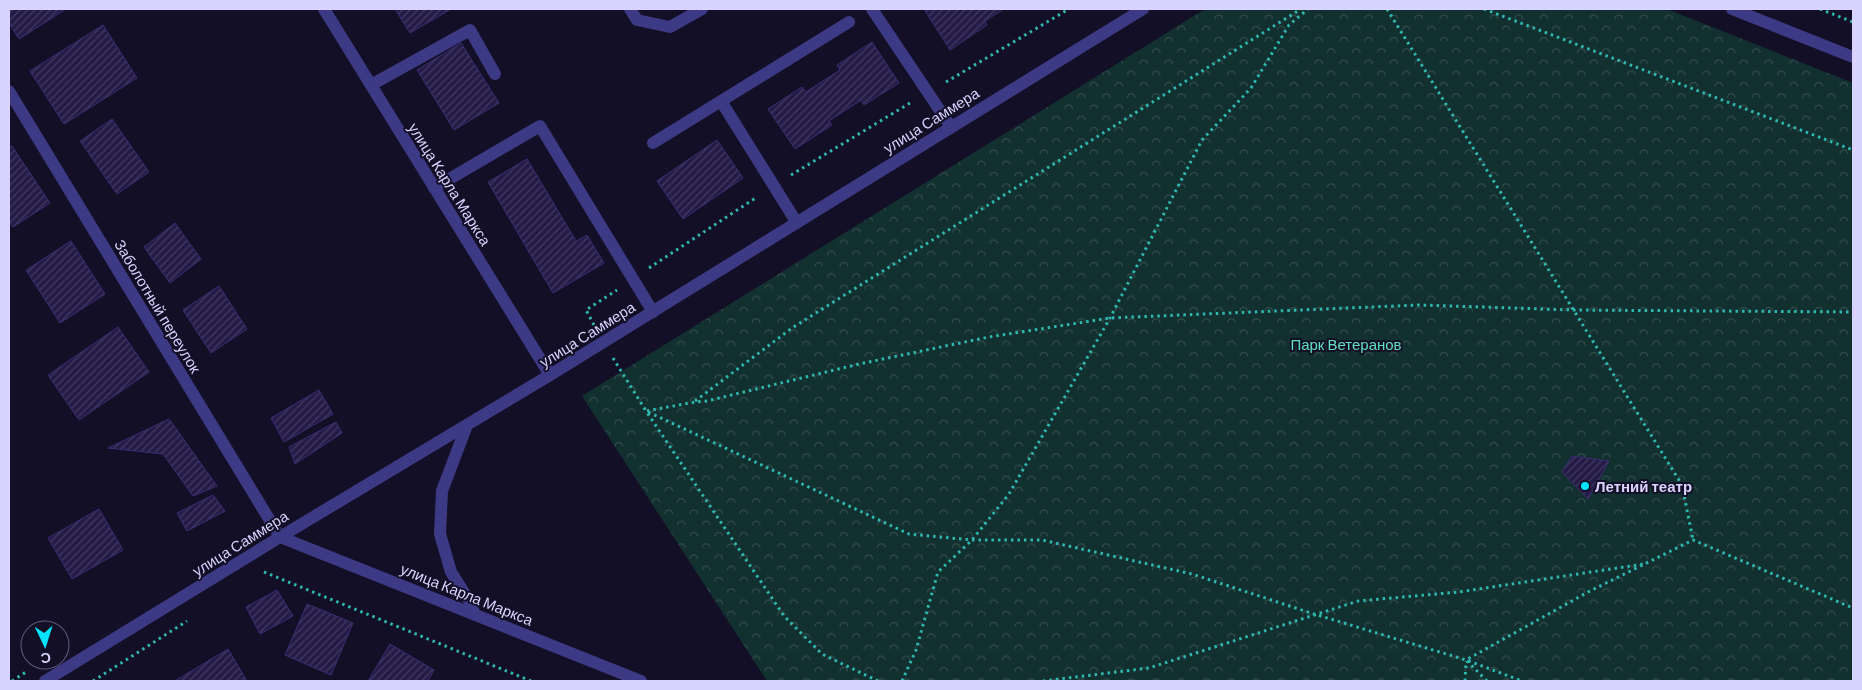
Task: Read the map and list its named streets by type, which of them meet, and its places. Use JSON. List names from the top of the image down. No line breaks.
{"streets":{"street":["улица Саммера","улица Карла Маркса","Заболотный переулок"]},"crossings":[["улица Саммера","улица Карла Маркса"],["улица Саммера","Заболотный переулок"],["улица Карла Маркса","Заболотный переулок"]],"parks":["Парк Ветеранов"],"places":["Летний театр"],"north":"bottom"}
